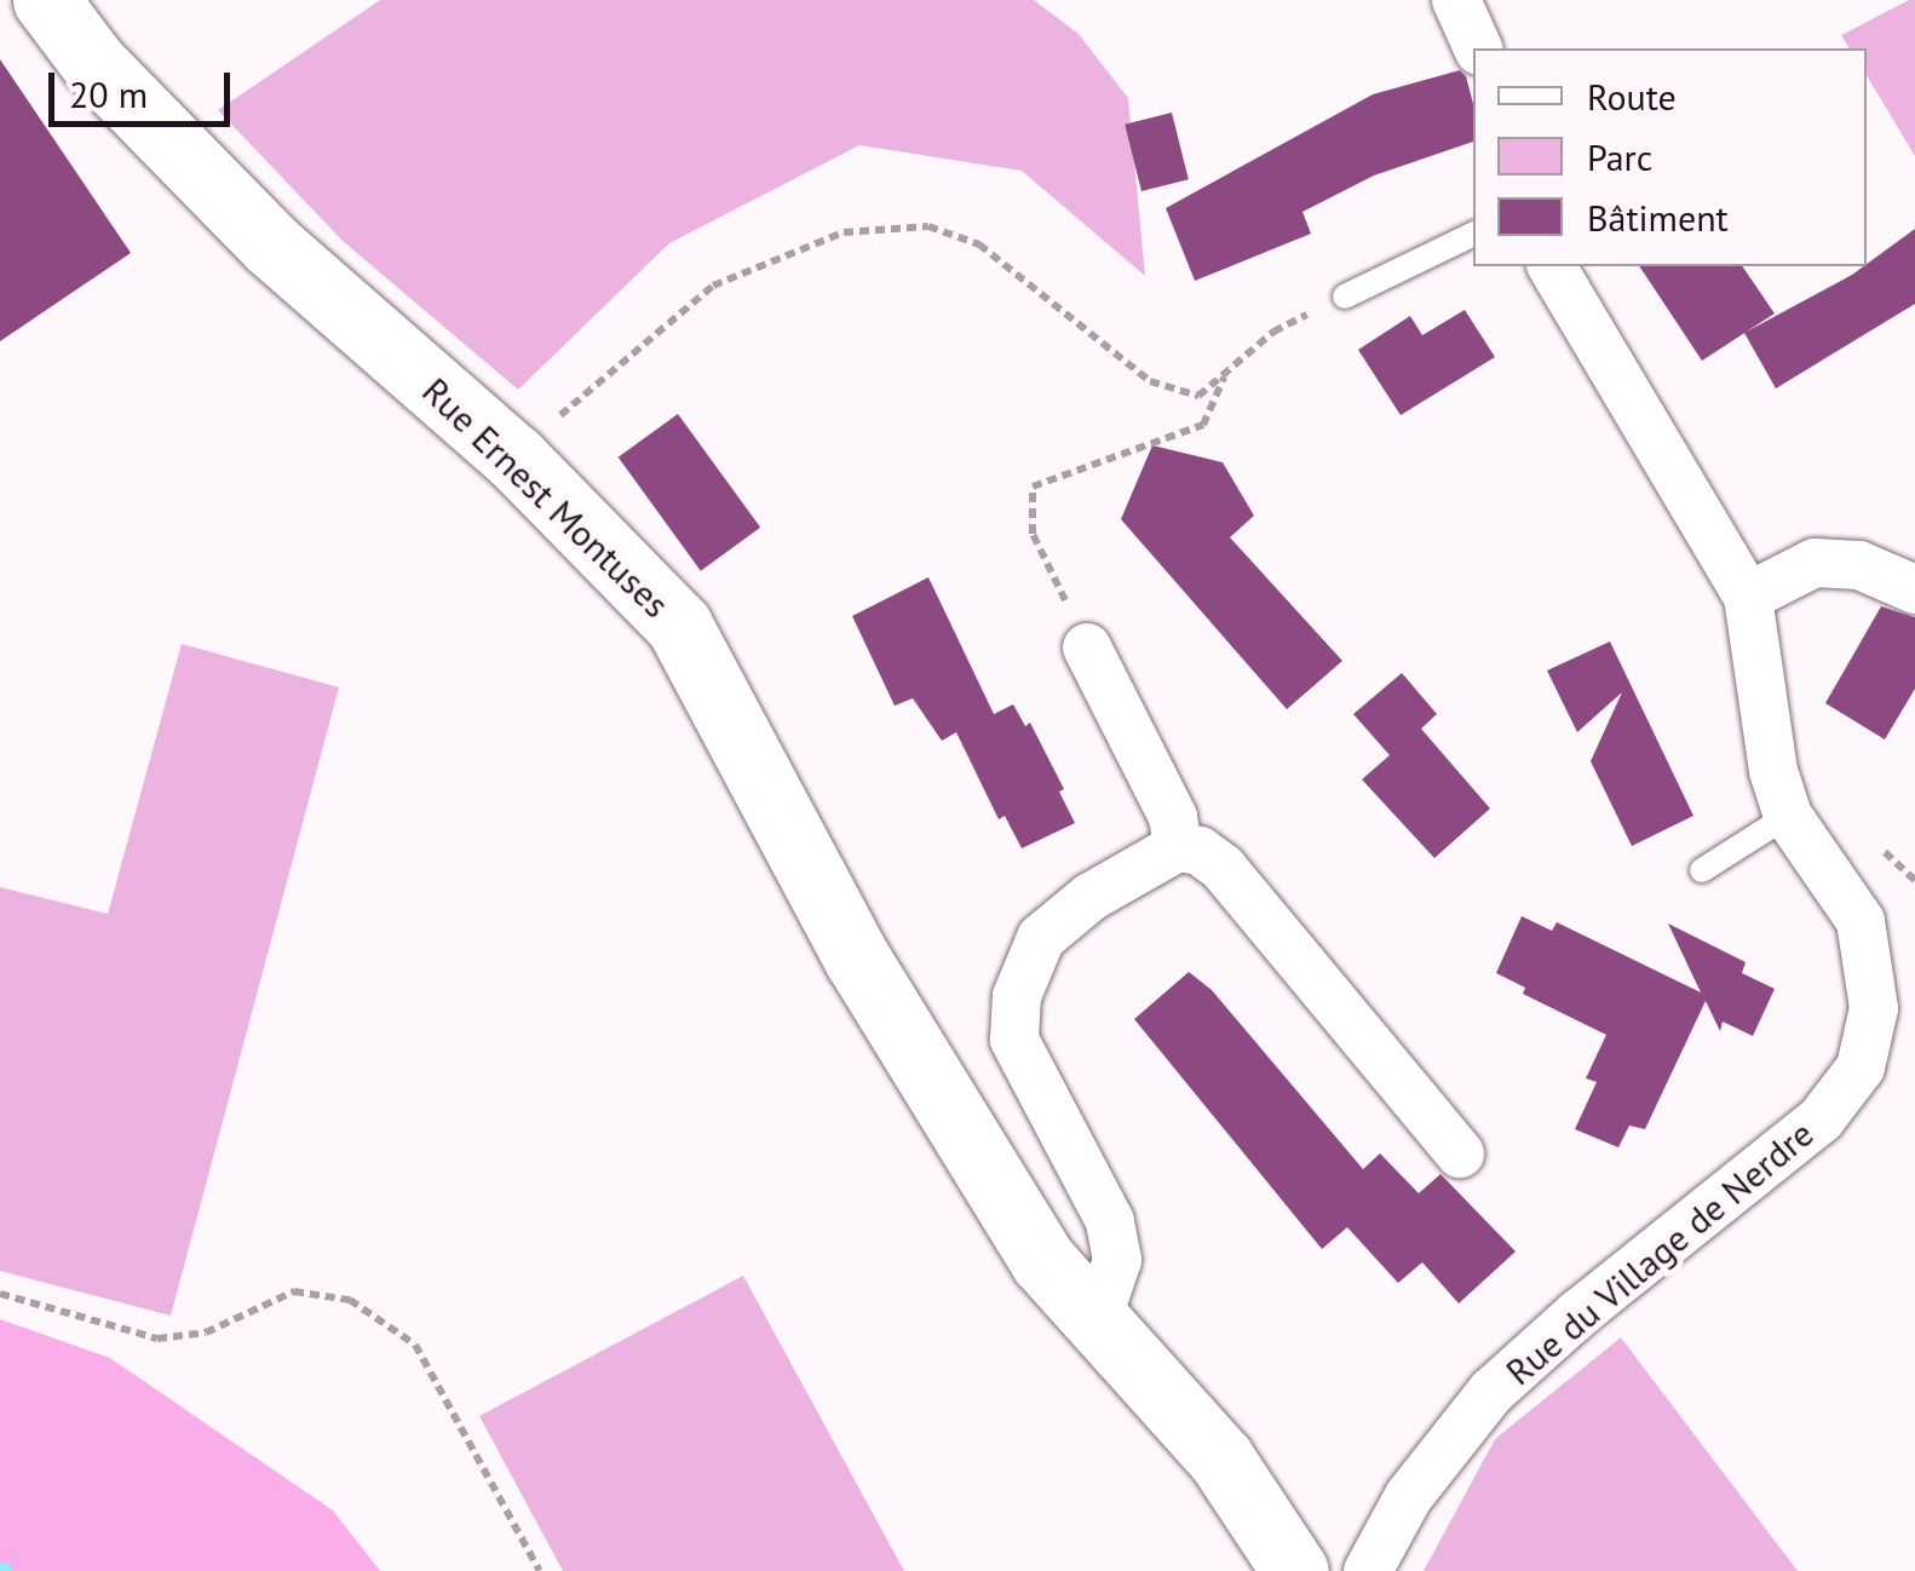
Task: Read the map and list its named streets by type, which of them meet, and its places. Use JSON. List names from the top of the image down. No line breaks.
{"streets":{"street":["Rue Ernest Montuses","Rue du Village de Nerdre"]},"legend":["Route","Parc","Bâtiment"],"scale_bar":"20 m"}
